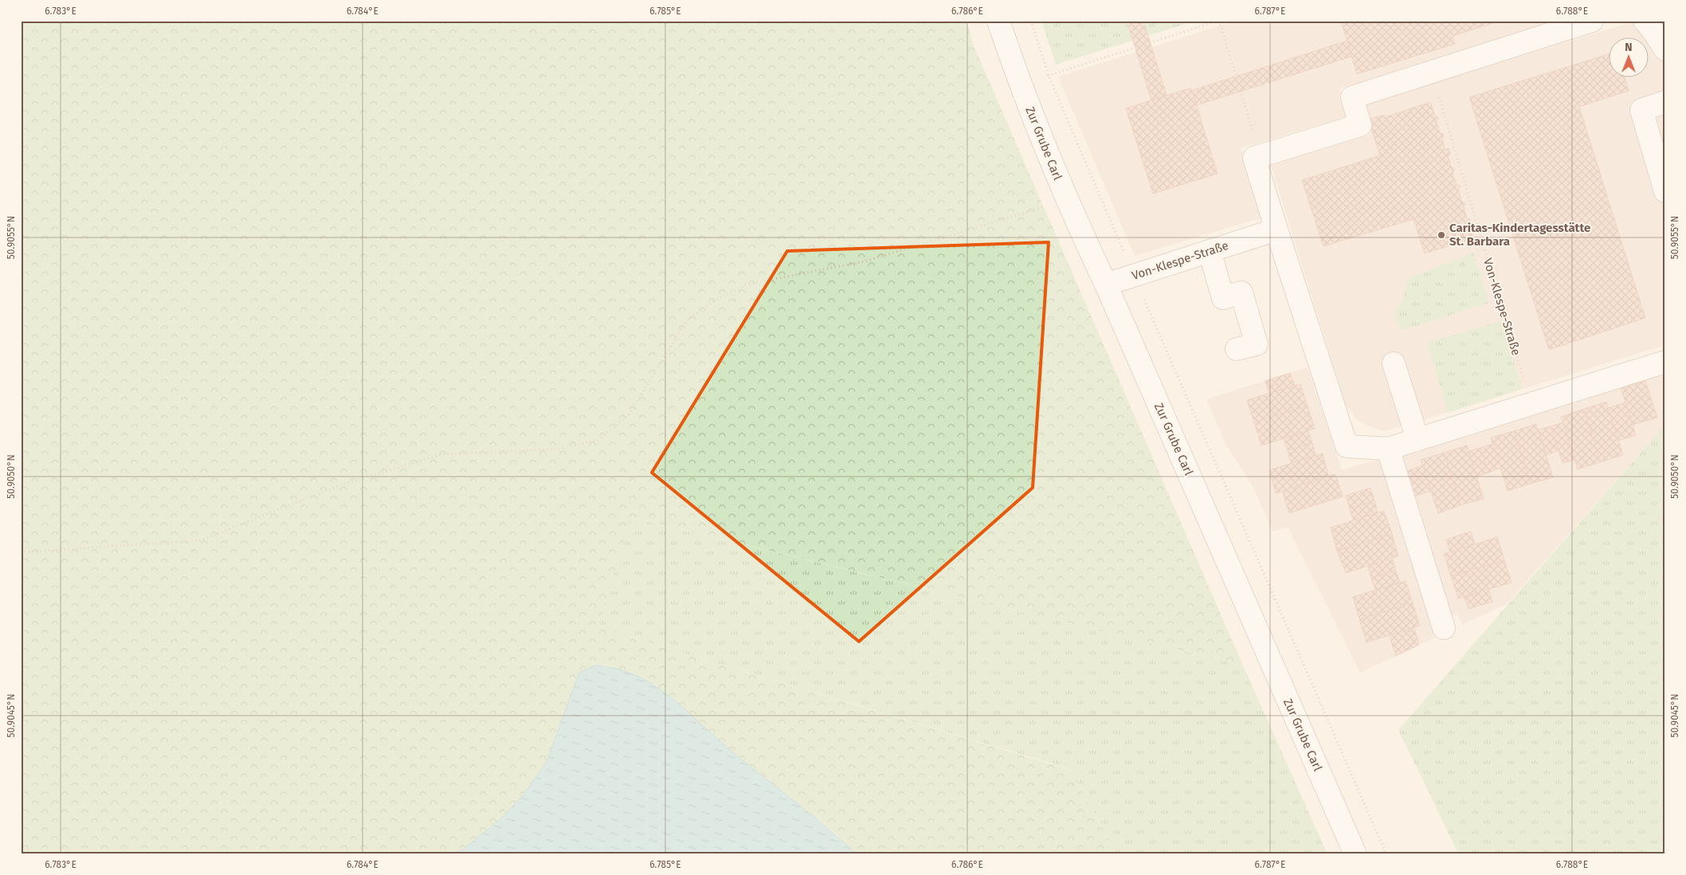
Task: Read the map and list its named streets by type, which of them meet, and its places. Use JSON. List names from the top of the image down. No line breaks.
{"streets":{"street":["Zur Grube Carl","Von-Klespe-Straße"]},"crossings":[["Zur Grube Carl","Von-Klespe-Straße"]],"places":["Caritas-Kindertagesstätte St. Barbara"],"north":"top","coordinates":["6.783°E","6.784°E","6.785°E","6.786°E","6.787°E","6.788°E","50.9055°N","50.9050°N","50.9045°N"]}
